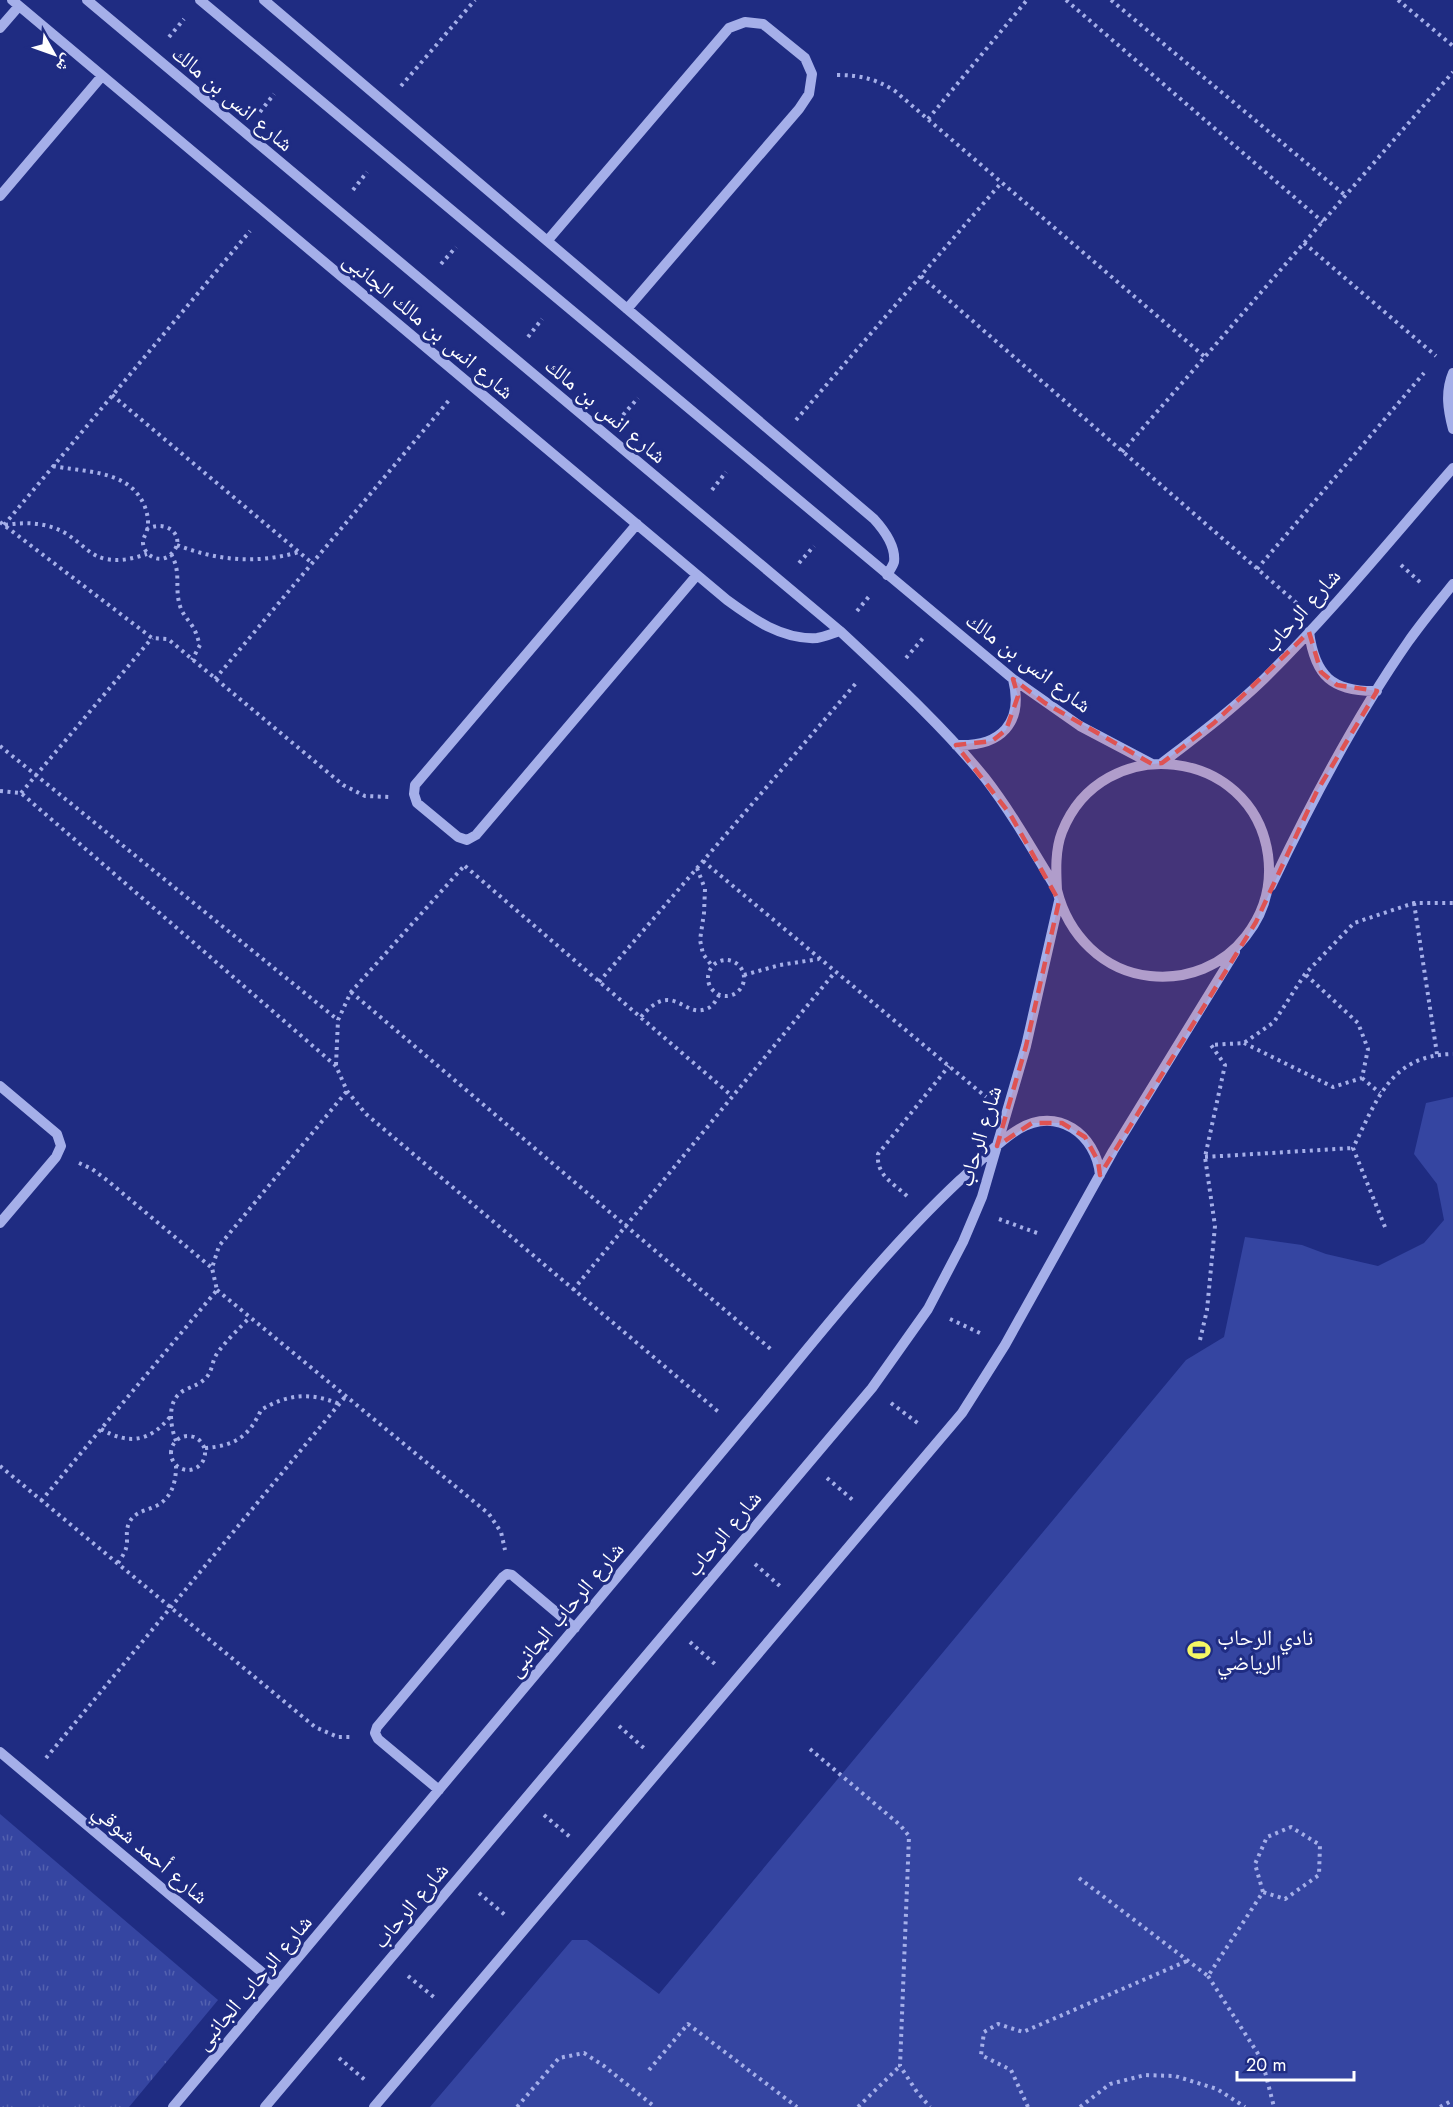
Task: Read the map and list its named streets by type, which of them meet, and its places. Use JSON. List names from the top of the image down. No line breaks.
{"streets":{"street":["شارع انس بن مالك","شارع انس بن مالك الجانبى","شارع الرحاب","شارع الرحاب الجانبى","شارع أحمد شوقي"]},"crossings":[["شارع انس بن مالك","شارع انس بن مالك الجانبى"],["شارع انس بن مالك","شارع الرحاب"],["شارع الرحاب","شارع الرحاب الجانبى"],["شارع الرحاب الجانبى","شارع أحمد شوقي"]],"places":{"sports":["نادي الرحاب الرياضي"]},"scale_bar":"20 m","north":"bottom right"}
